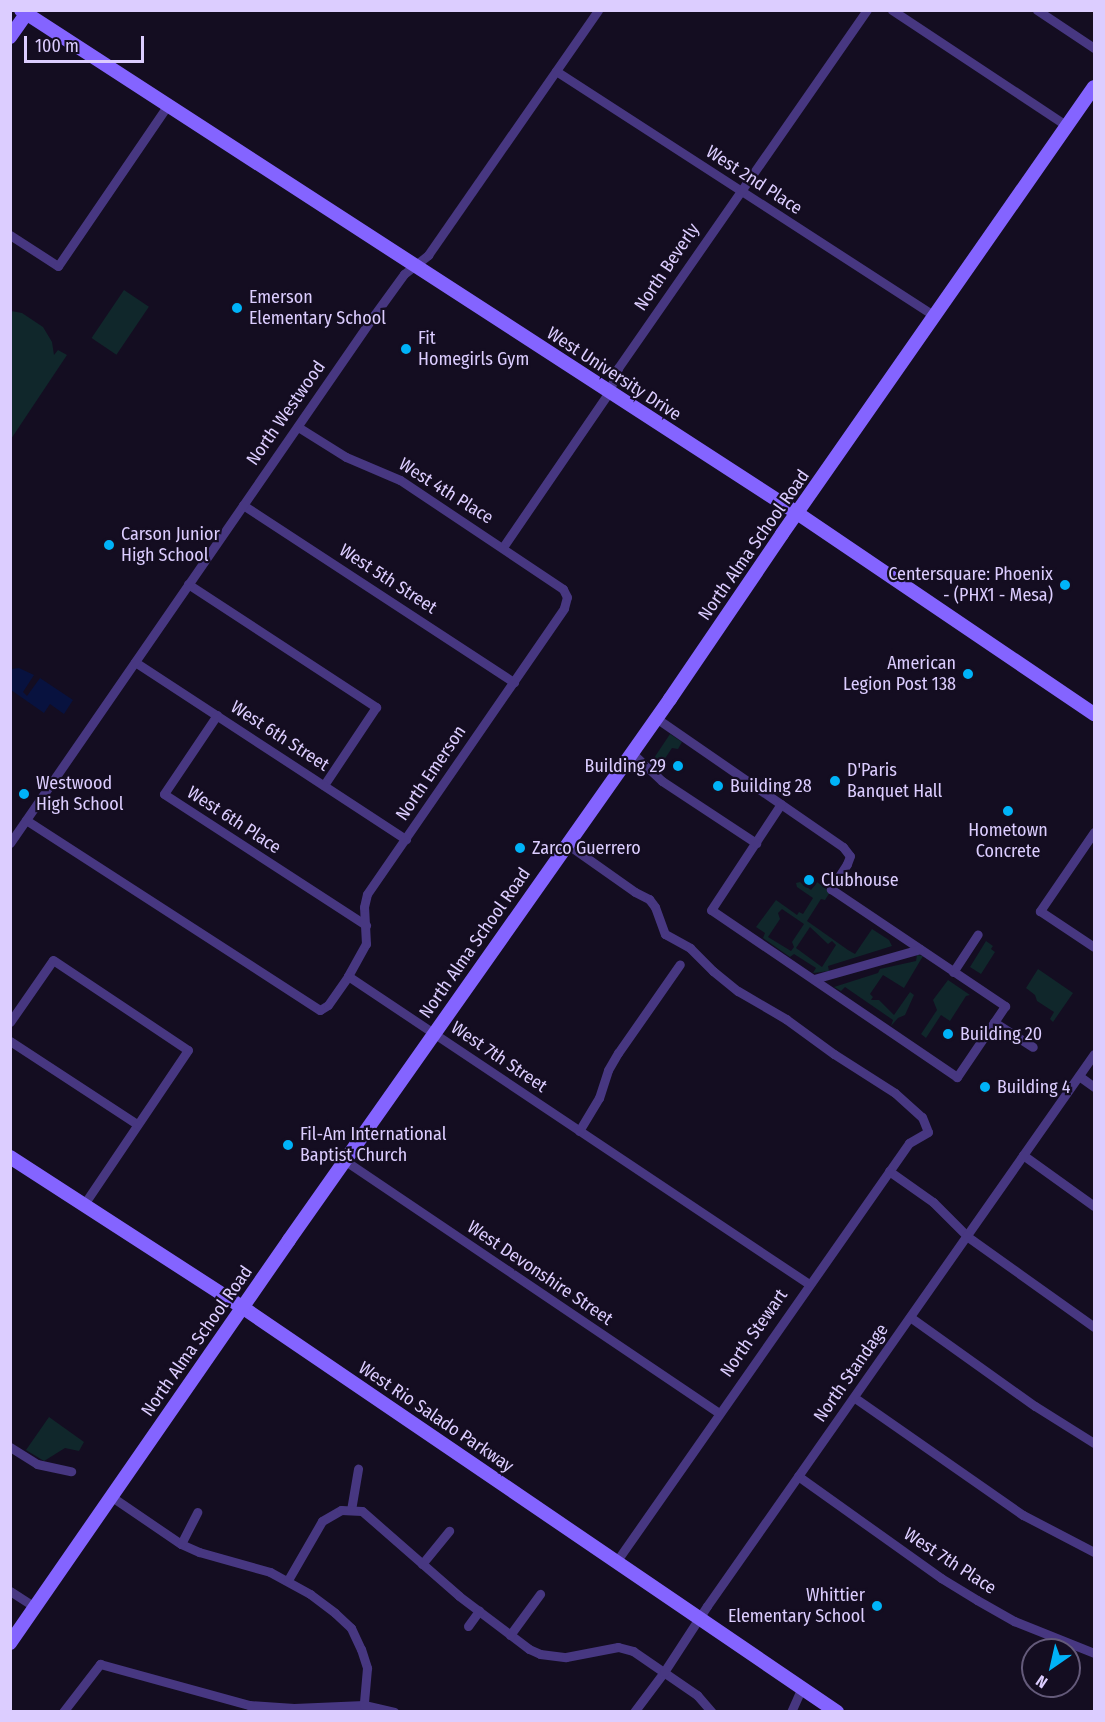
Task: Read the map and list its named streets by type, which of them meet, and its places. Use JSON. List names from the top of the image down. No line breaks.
{"streets":{"main road":["West University Drive","North Alma School Road","West Rio Salado Parkway"],"street":["West 2nd Place","North Beverly","North Westwood","West 4th Place","West 5th Street","West 6th Street","North Emerson","West 6th Place","West 7th Street","West Devonshire Street","North Stewart","North Standage","West 7th Place"]},"crossings":[["West 2nd Place","North Beverly"],["West 2nd Place","North Westwood"],["West 2nd Place","North Alma School Road"],["North Beverly","West University Drive"],["North Beverly","West 4th Place"],["West University Drive","North Westwood"],["West University Drive","North Alma School Road"],["North Westwood","West 4th Place"],["North Westwood","West 5th Street"],["North Westwood","West 6th Street"],["West 4th Place","North Emerson"],["North Alma School Road","West 7th Street"],["North Alma School Road","West Devonshire Street"],["North Alma School Road","North Stewart"],["North Alma School Road","West Rio Salado Parkway"],["West 5th Street","North Emerson"],["West 6th Street","North Emerson"],["West 6th Street","West 6th Place"],["North Emerson","West 6th Place"],["North Emerson","West 7th Street"],["West 7th Street","North Stewart"],["West Devonshire Street","North Stewart"],["North Stewart","West Rio Salado Parkway"],["North Standage","West Rio Salado Parkway"],["North Standage","West 7th Place"]],"places":["Emerson Elementary School","Fit Homegirls Gym","Carson Junior High School","Centersquare: Phoenix - (PHX1 - Mesa)","American Legion Post 138","Building 29","D'Paris Banquet Hall","Building 28","Westwood High School","Hometown Concrete","Zarco Guerrero","Clubhouse","Building 20","Building 4","Fil-Am International Baptist Church","Whittier Elementary School"],"scale_bar":"100 m","north":"bottom left"}
